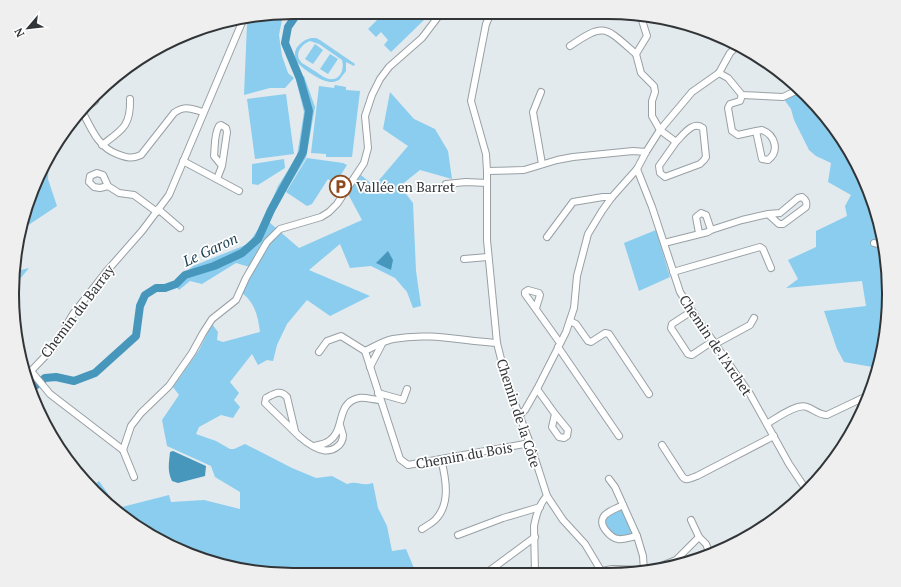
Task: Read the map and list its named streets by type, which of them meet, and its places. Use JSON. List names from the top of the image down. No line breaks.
{"streets":{"street":["Chemin du Barray","Chemin de l'Archet","Chemin de la Côte","Chemin du Bois"]},"crossings":[["Chemin de la Côte","Chemin du Bois"]],"water":["Le Garon"],"places":{"parking":["Vallée en Barret"]},"north":"bottom left"}
